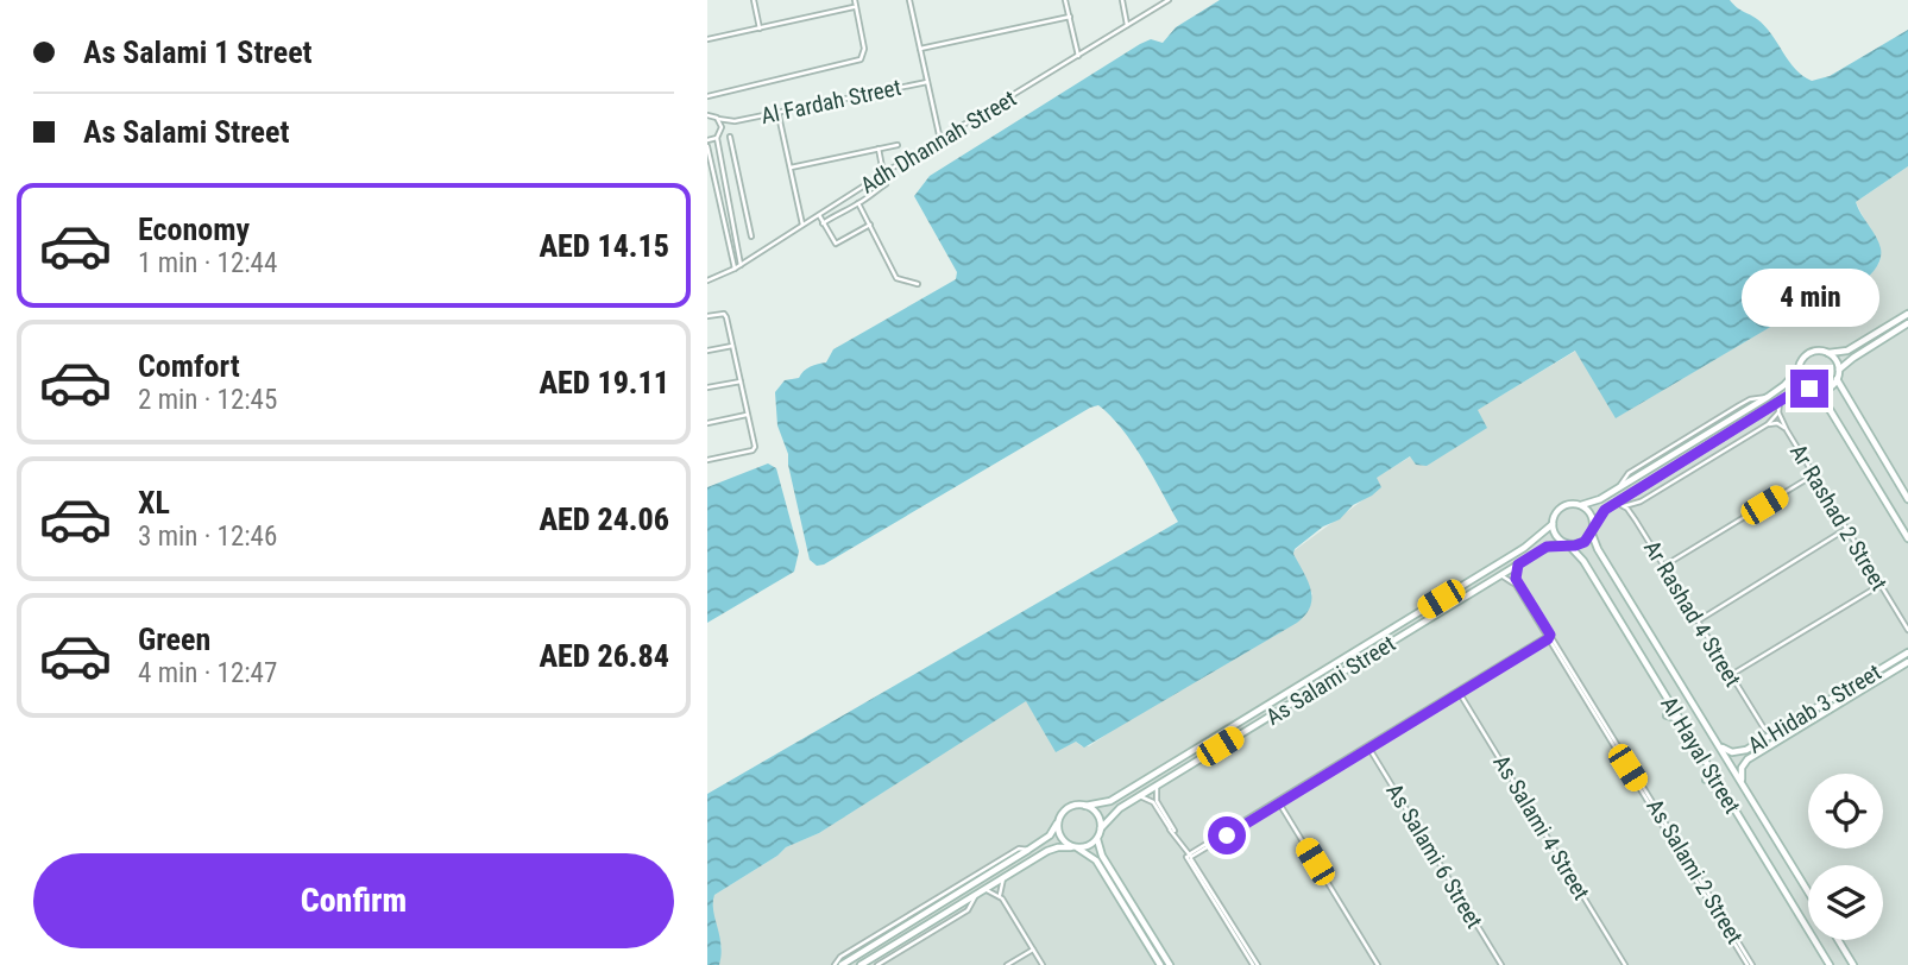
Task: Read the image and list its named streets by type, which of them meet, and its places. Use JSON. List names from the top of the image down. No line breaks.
{"streets":{"street":["Al Fardah Street","Adh Dhannah Street","Ar Rashad 2 Street","Ar Rashad 4 Street","As Salami Street","Al Hidab 3 Street","Al Hayal Street","As Salami 4 Street","As Salami 6 Street","As Salami 2 Street"]},"crossings":[["As Salami Street","Al Hayal Street"],["As Salami Street","As Salami 2 Street"],["Al Hidab 3 Street","Al Hayal Street"]],"page":{"banner":["As Salami 1 Street","As Salami Street"],"list":[{"name":"Economy","note":"1 min · 12:44","value":"AED 14.15"},{"name":"Comfort","note":"2 min · 12:45","value":"AED 19.11"},{"name":"XL","note":"3 min · 12:46","value":"AED 24.06"},{"name":"Green","note":"4 min · 12:47","value":"AED 26.84"}],"bubble":"4 min","buttons":"Confirm"}}
